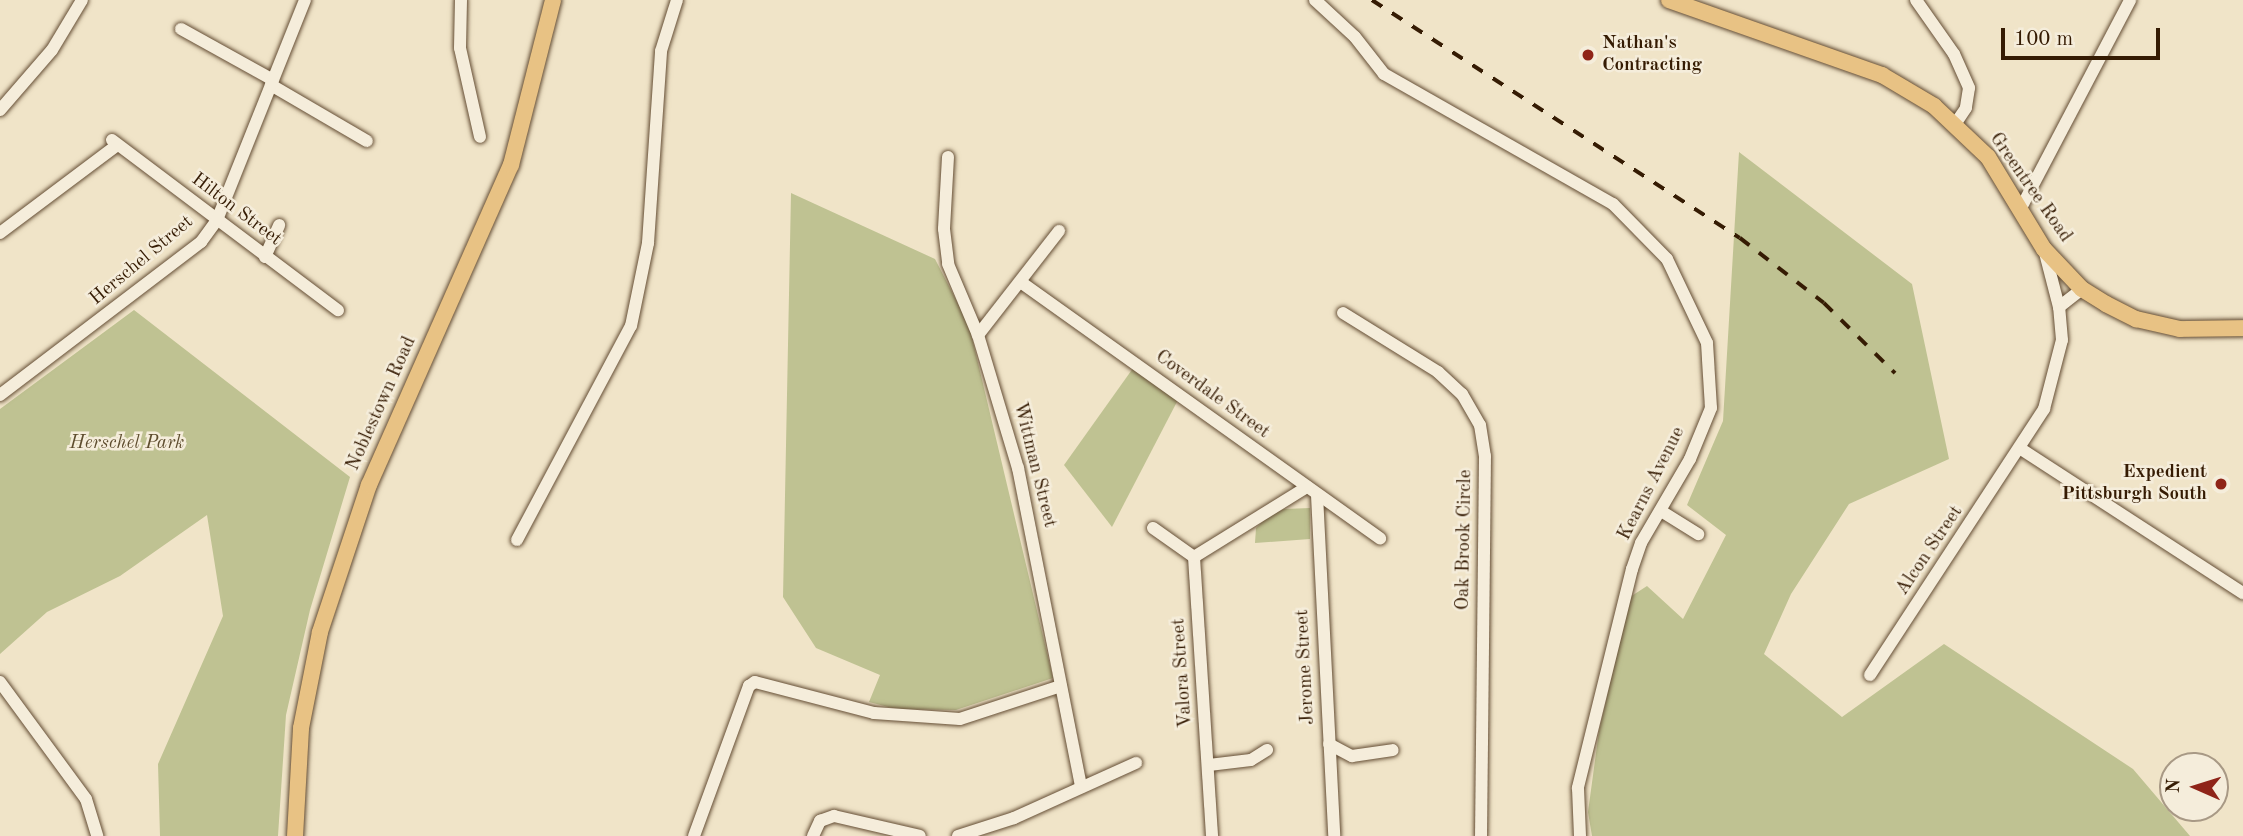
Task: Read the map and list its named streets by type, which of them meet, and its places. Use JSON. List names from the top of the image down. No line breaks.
{"streets":{"main road":["Greentree Road","Noblestown Road"],"street":["Hilton Street","Herschel Street","Coverdale Street","Wittman Street","Kearns Avenue","Oak Brook Circle","Alcon Street","Jerome Street","Valora Street"]},"crossings":[["Greentree Road","Alcon Street"],["Hilton Street","Herschel Street"],["Coverdale Street","Jerome Street"]],"parks":["Herschel Park"],"places":["Nathan's Contracting","Expedient Pittsburgh South"],"scale_bar":"100 m","north":"left"}
